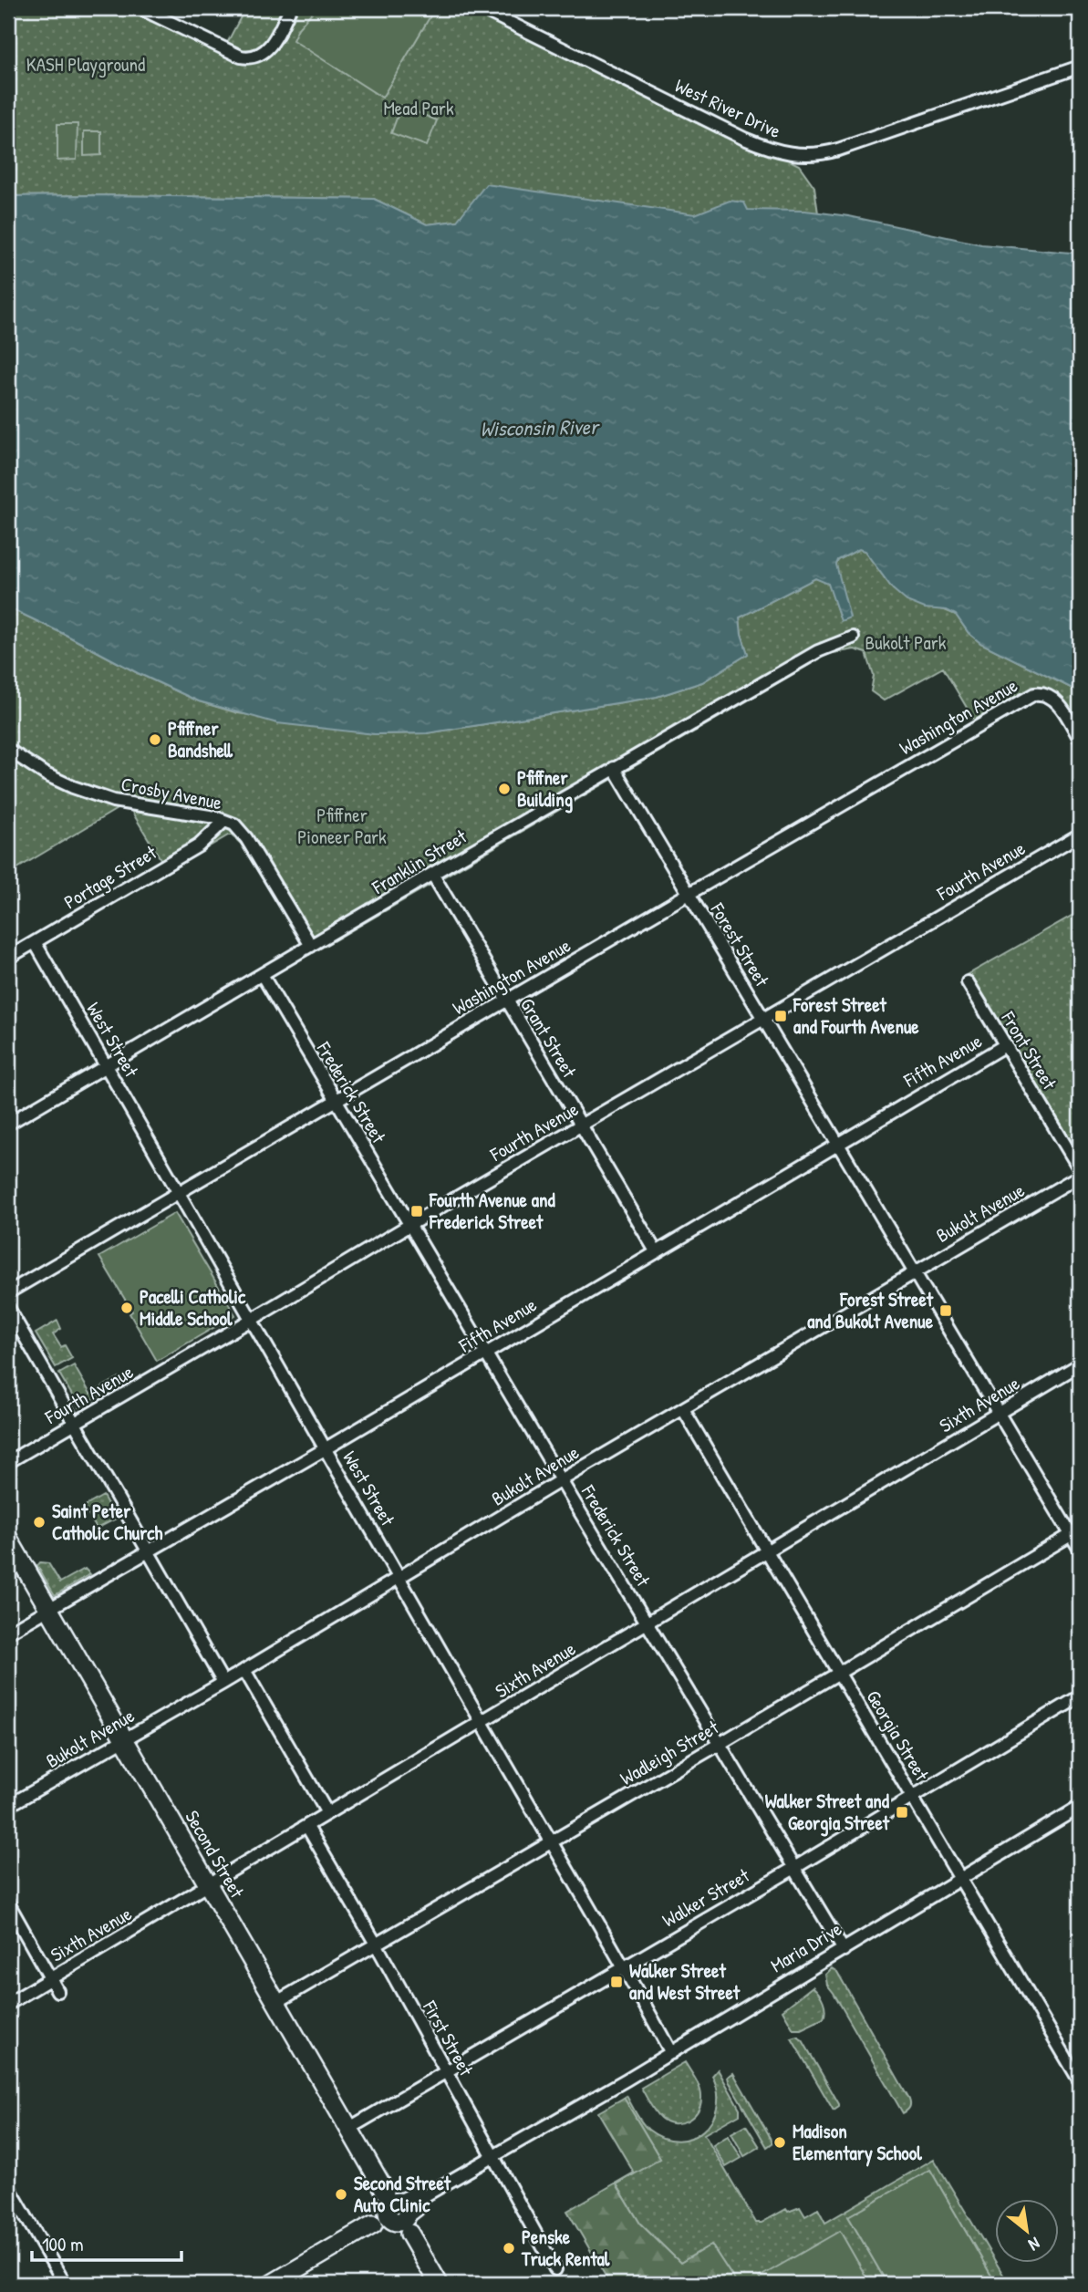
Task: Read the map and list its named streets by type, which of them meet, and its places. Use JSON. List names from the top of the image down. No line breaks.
{"streets":{"street":["West River Drive","Washington Avenue","Crosby Avenue","Franklin Street","Fourth Avenue","Portage Street","Forest Street","Grant Street","West Street","Front Street","Fifth Avenue","Frederick Street","Bukolt Avenue","Sixth Avenue","Georgia Street","Wadleigh Street","Second Street","Walker Street","Maria Drive","First Street"]},"crossings":[["Washington Avenue","Forest Street"],["Washington Avenue","Grant Street"],["Washington Avenue","West Street"],["Washington Avenue","Frederick Street"],["Crosby Avenue","Franklin Street"],["Crosby Avenue","Portage Street"],["Franklin Street","Forest Street"],["Franklin Street","Grant Street"],["Franklin Street","West Street"],["Franklin Street","Frederick Street"],["Fourth Avenue","Forest Street"],["Fourth Avenue","Grant Street"],["Fourth Avenue","West Street"],["Fourth Avenue","Frederick Street"],["Portage Street","West Street"],["Forest Street","Fifth Avenue"],["Forest Street","Bukolt Avenue"],["Forest Street","Sixth Avenue"],["Grant Street","Fifth Avenue"],["West Street","Fifth Avenue"],["West Street","Bukolt Avenue"],["West Street","Sixth Avenue"],["West Street","Wadleigh Street"],["West Street","Walker Street"],["West Street","Maria Drive"],["Front Street","Fifth Avenue"],["Fifth Avenue","Frederick Street"],["Fifth Avenue","Second Street"],["Frederick Street","Bukolt Avenue"],["Frederick Street","Sixth Avenue"],["Frederick Street","Wadleigh Street"],["Frederick Street","Walker Street"],["Frederick Street","Maria Drive"],["Bukolt Avenue","Georgia Street"],["Bukolt Avenue","Second Street"],["Sixth Avenue","Georgia Street"],["Sixth Avenue","Second Street"],["Sixth Avenue","First Street"],["Georgia Street","Wadleigh Street"],["Georgia Street","Walker Street"],["Georgia Street","Maria Drive"],["Wadleigh Street","Second Street"],["Wadleigh Street","First Street"],["Second Street","Walker Street"],["Walker Street","First Street"],["Maria Drive","First Street"]],"water":["Wisconsin River"],"parks":["KASH Playground","Mead Park","Bukolt Park","Pfiffner Pioneer Park"],"places":{"other":["Pfiffner Bandshell","Pfiffner Building","Pacelli Catholic Middle School","Saint Peter Catholic Church","Madison Elementary School","Second Street Auto Clinic","Penske Truck Rental"],"transit":["Forest Street and Fourth Avenue","Fourth Avenue and Frederick Street","Forest Street and Bukolt Avenue","Walker Street and Georgia Street","Walker Street and West Street"]},"scale_bar":"100 m","north":"bottom right"}
